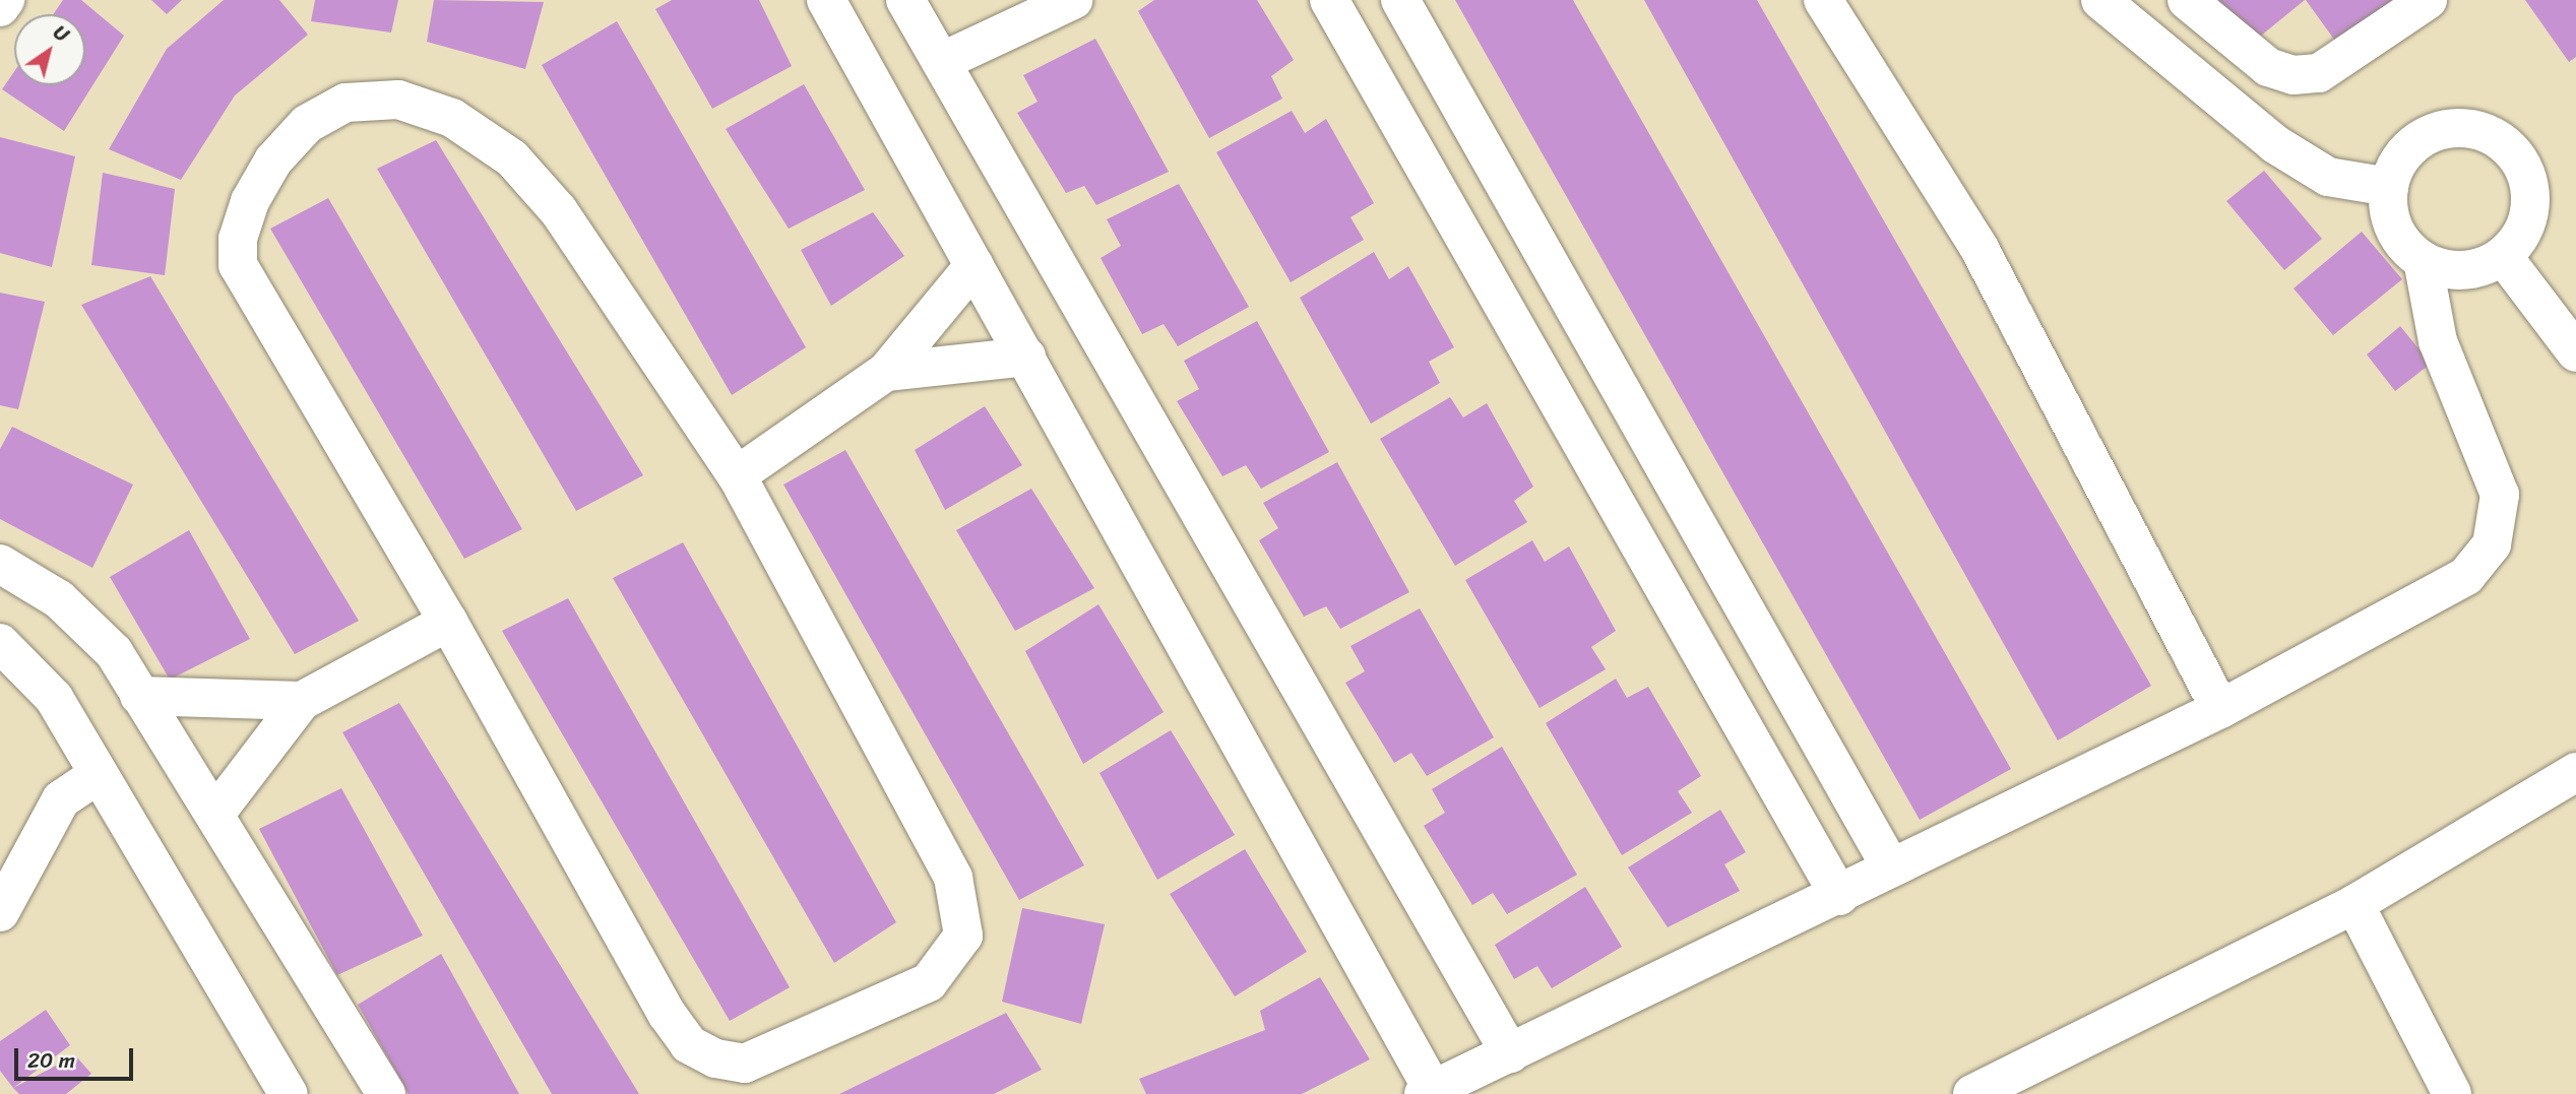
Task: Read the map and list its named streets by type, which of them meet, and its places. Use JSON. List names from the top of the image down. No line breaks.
{"scale_bar":"20 m","north":"top right"}
